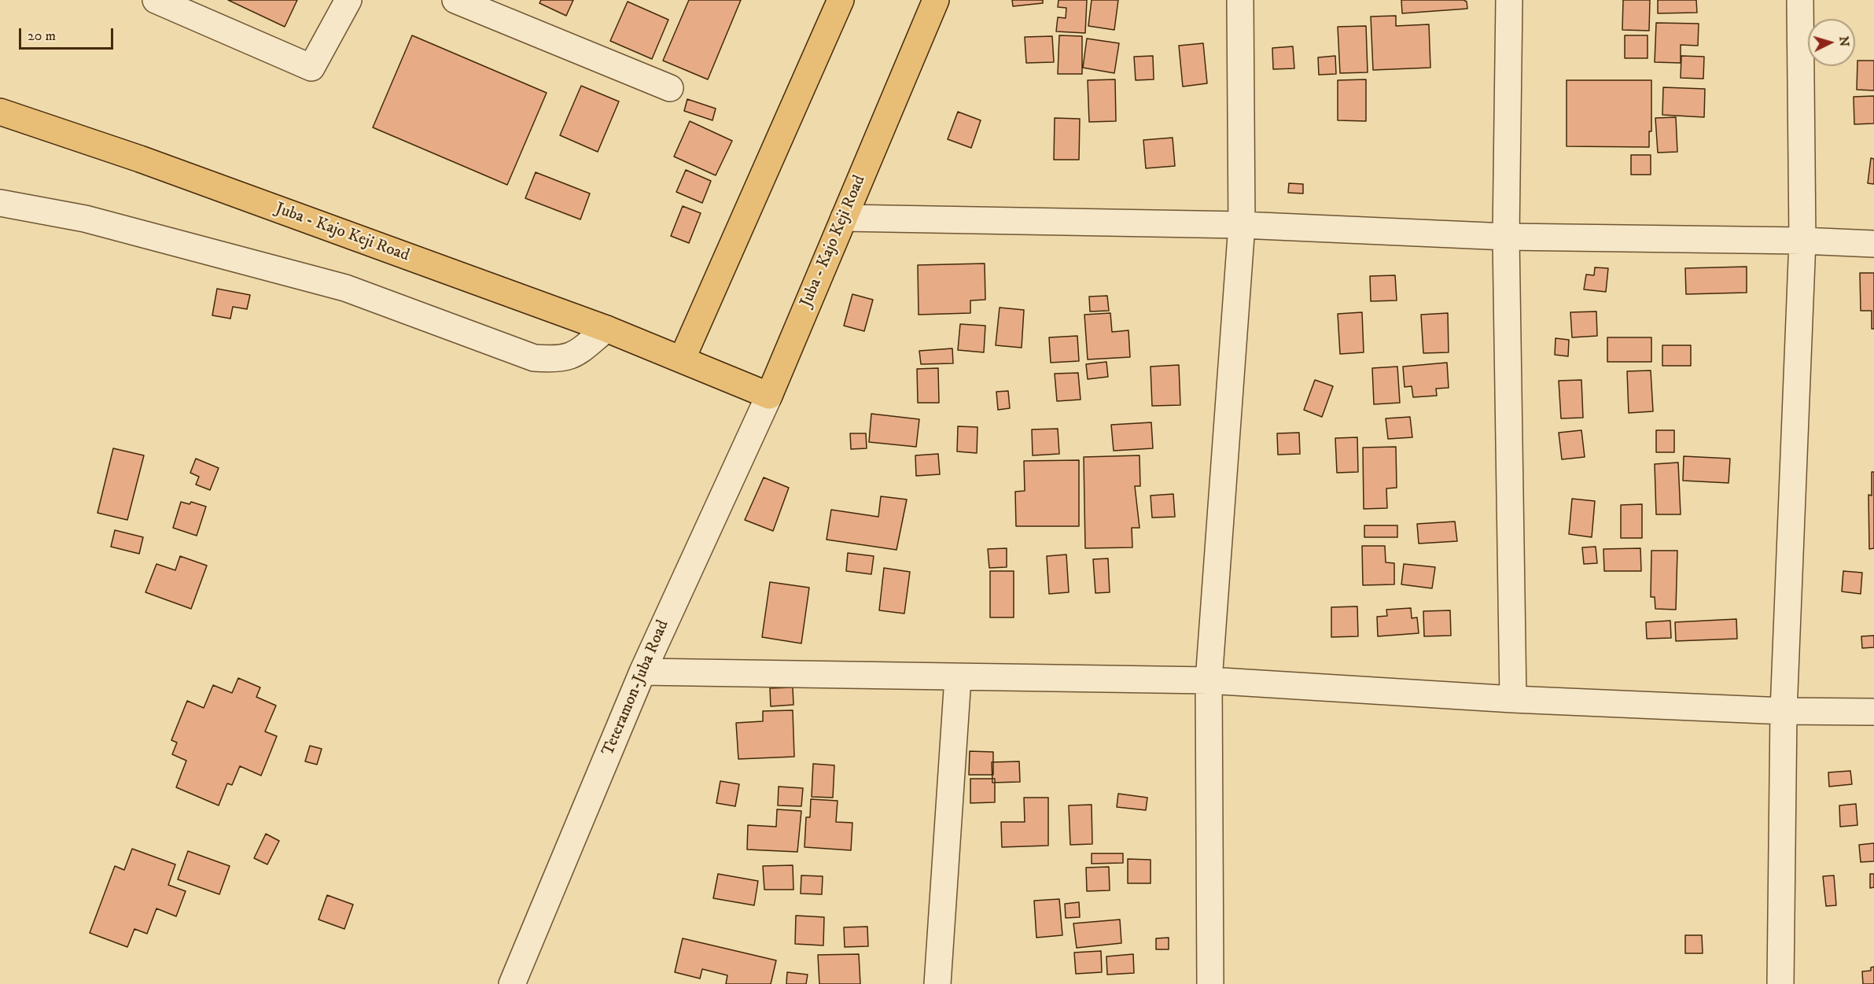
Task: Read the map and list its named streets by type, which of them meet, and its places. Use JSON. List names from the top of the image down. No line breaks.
{"streets":{"main road":["Juba - Kajo Keji Road"],"street":["Teteramon-Juba Road"]},"crossings":[["Juba - Kajo Keji Road","Teteramon-Juba Road"]],"scale_bar":"20 m","north":"right"}
